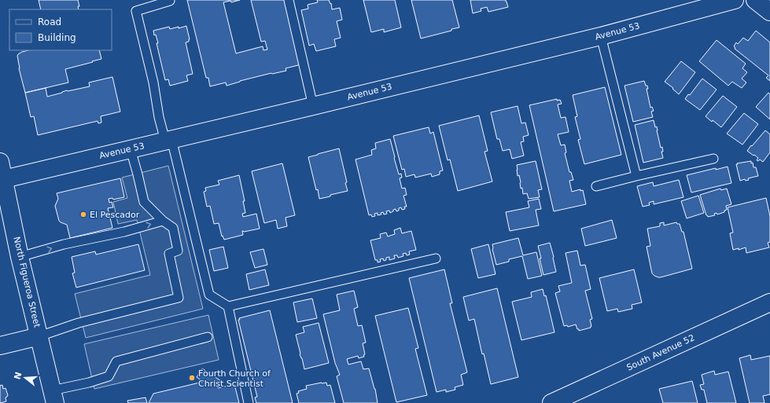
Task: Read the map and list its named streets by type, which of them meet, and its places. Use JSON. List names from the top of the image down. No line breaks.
{"streets":{"street":["Avenue 53","North Figueroa Street","South Avenue 52"]},"crossings":[["Avenue 53","North Figueroa Street"]],"places":["El Pescador","Fourth Church of Christ Scientist"],"legend":["Road","Building"],"north":"left"}
